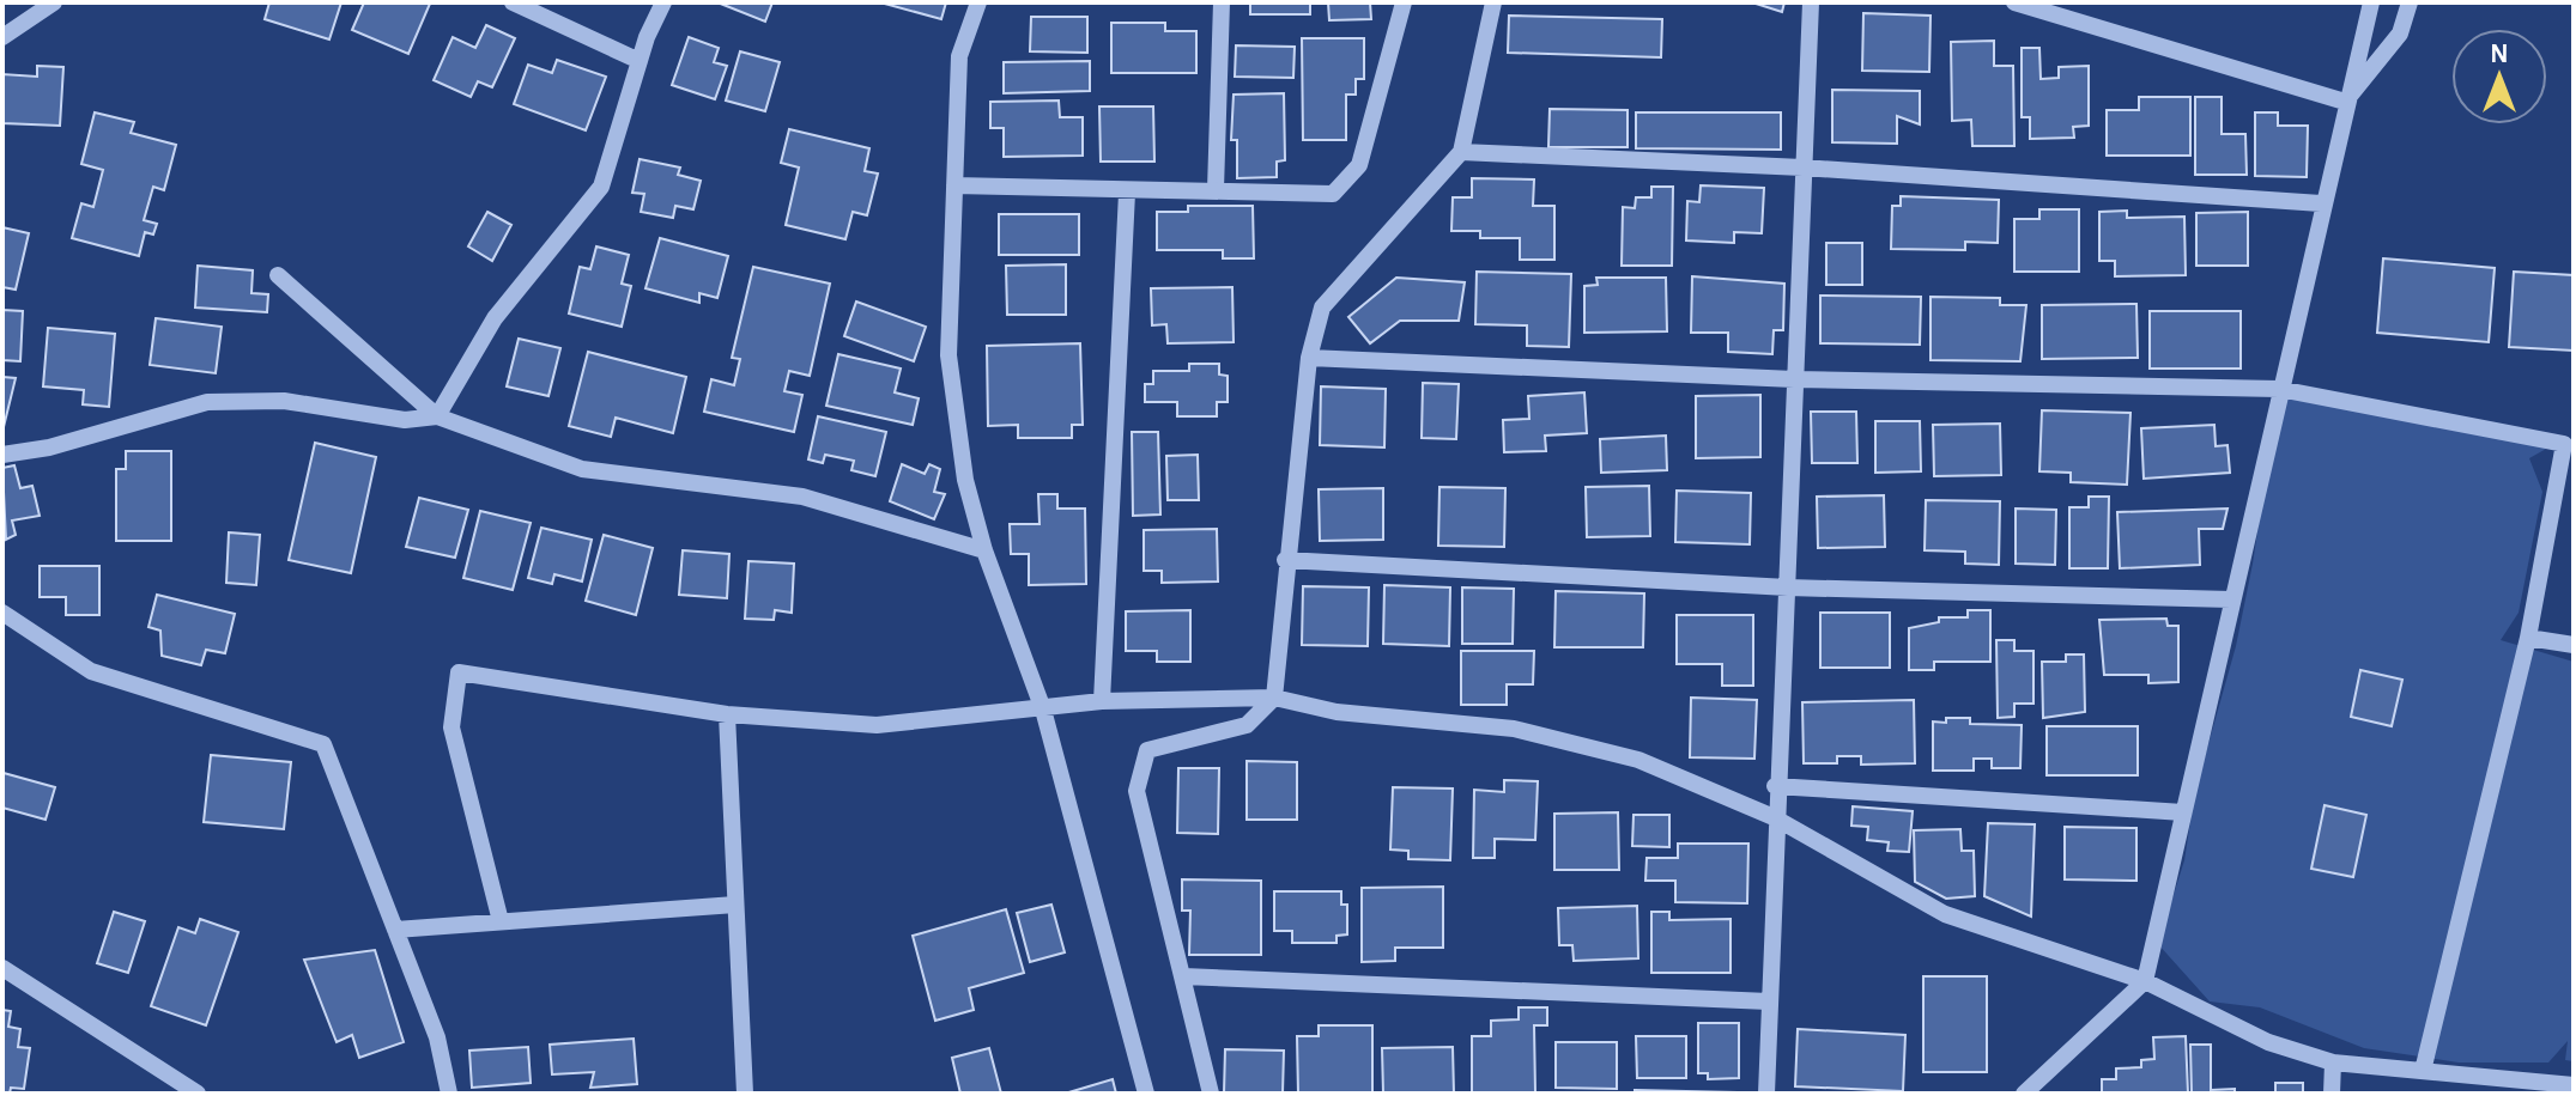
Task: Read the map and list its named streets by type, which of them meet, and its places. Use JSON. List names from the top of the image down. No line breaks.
{"north":"top"}
